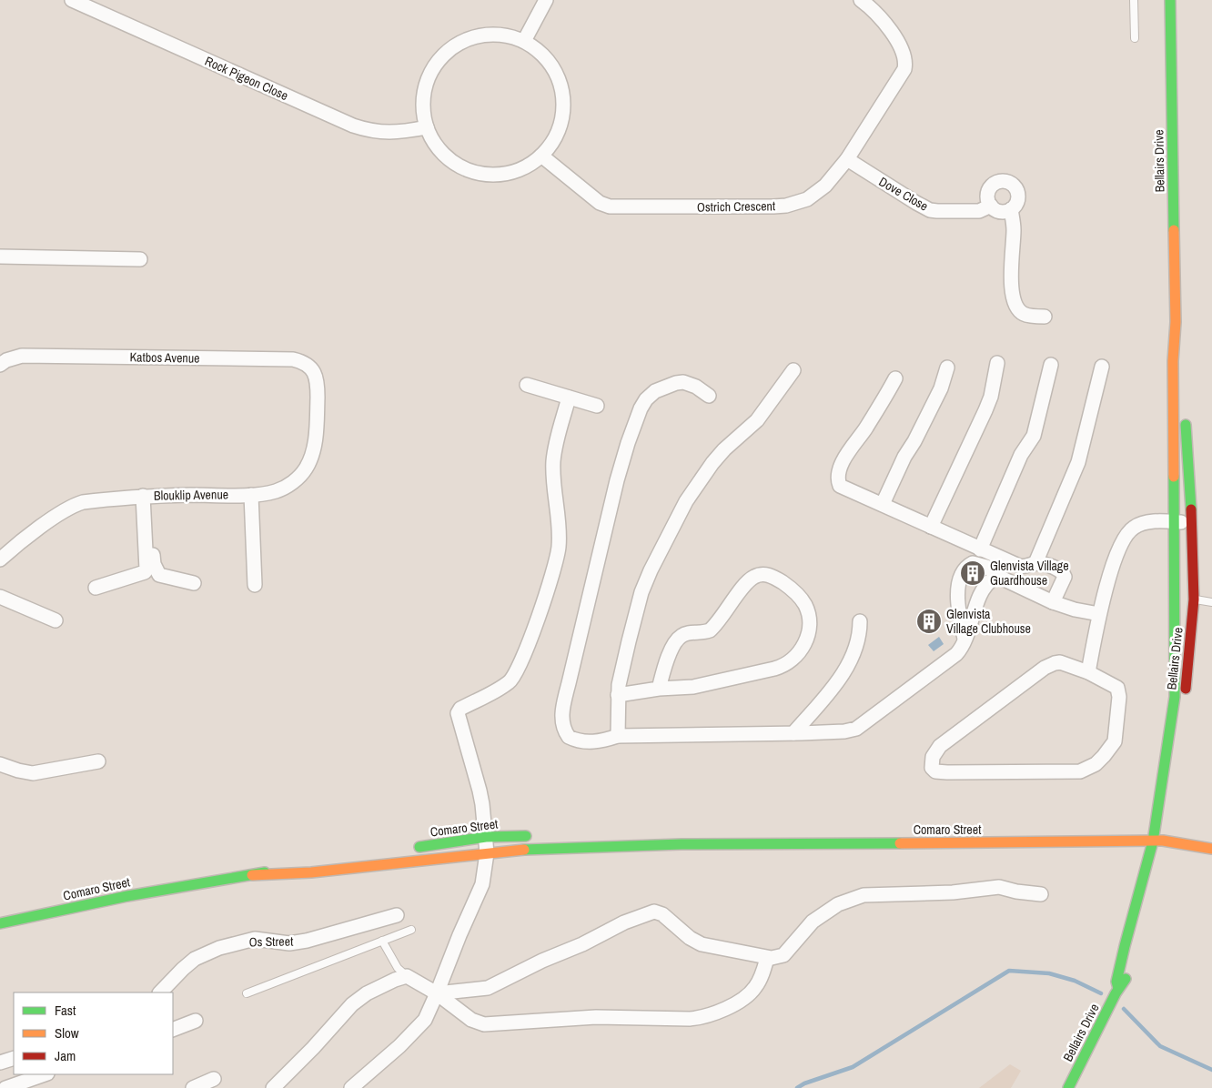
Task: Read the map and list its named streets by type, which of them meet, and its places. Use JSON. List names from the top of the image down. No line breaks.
{"streets":{"street":["Rock Pigeon Close","Bellairs Drive","Dove Close","Ostrich Crescent","Katbos Avenue","Blouklip Avenue","Comaro Street","Os Street"]},"crossings":[["Rock Pigeon Close","Ostrich Crescent"],["Bellairs Drive","Comaro Street"],["Dove Close","Ostrich Crescent"],["Katbos Avenue","Blouklip Avenue"]],"places":{"building":["Glenvista Village Guardhouse","Glenvista Village Clubhouse"]},"legend":["Fast","Slow","Jam"]}
